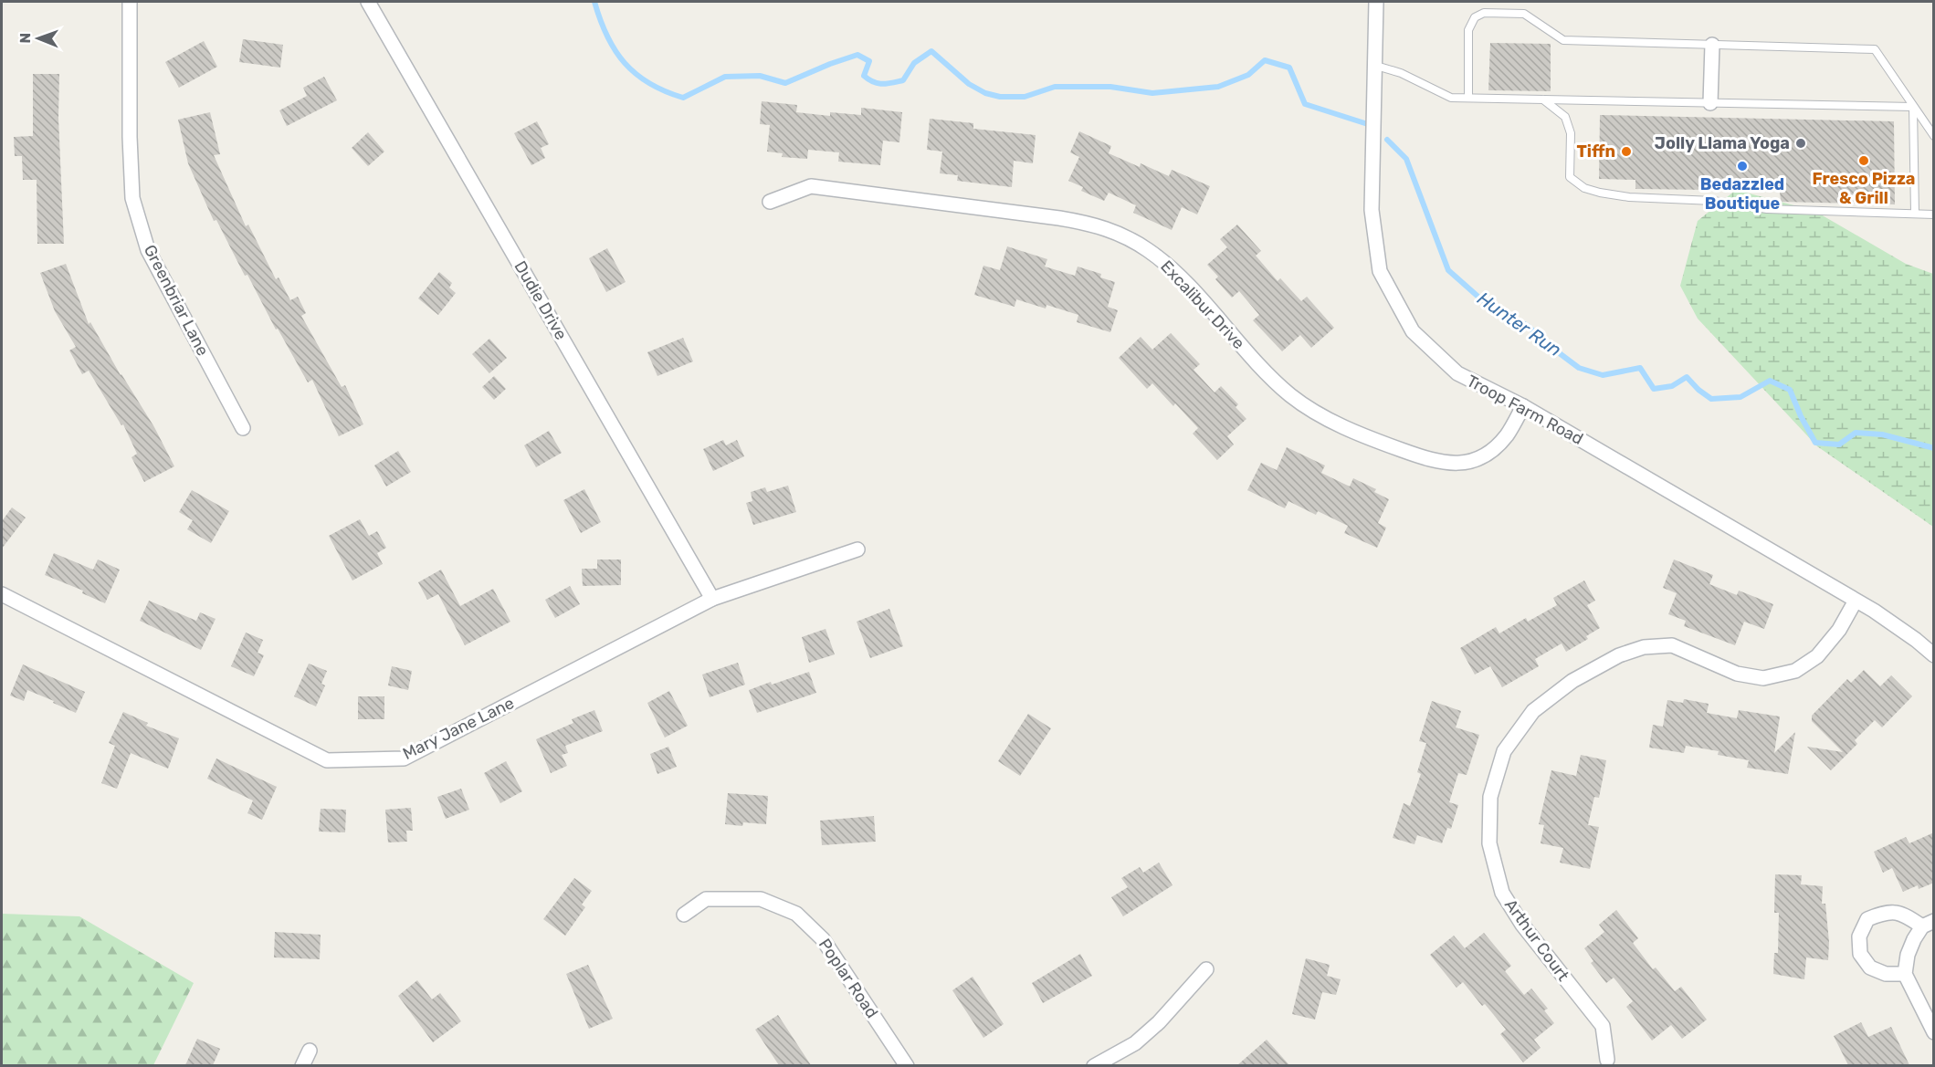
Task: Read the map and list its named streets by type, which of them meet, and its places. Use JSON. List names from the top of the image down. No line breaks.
{"streets":{"street":["Greenbriar Lane","Dudie Drive","Excalibur Drive","Troop Farm Road","Mary Jane Lane","Arthur Court","Poplar Road"]},"crossings":[["Dudie Drive","Mary Jane Lane"],["Excalibur Drive","Troop Farm Road"],["Troop Farm Road","Arthur Court"]],"water":["Hunter Run"],"places":["Jolly Llama Yoga","Tiffn","Fresco Pizza & Grill","Bedazzled Boutique"],"north":"left"}
